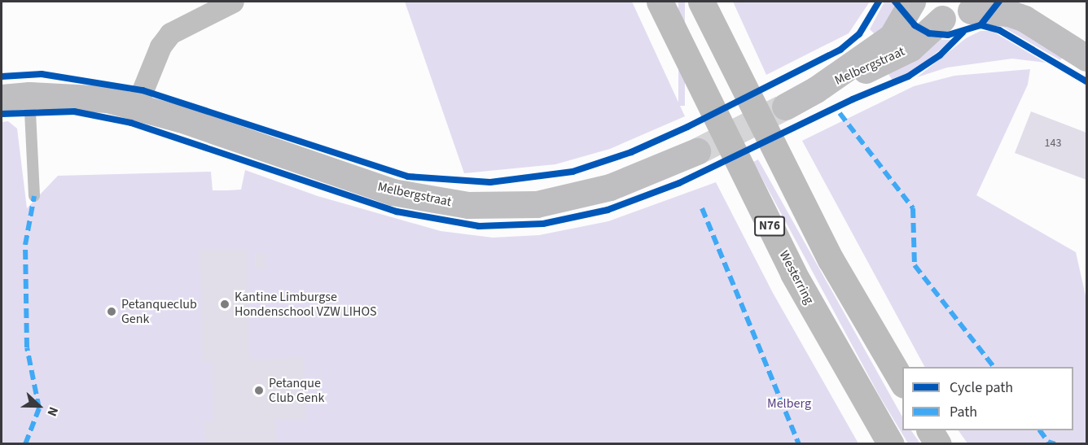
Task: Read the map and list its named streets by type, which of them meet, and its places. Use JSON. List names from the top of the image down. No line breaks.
{"streets":{"highway":["N76","Westerring"],"street":["Melbergstraat"]},"parks":["Melberg"],"places":["Kantine Limburgse Hondenschool VZW LIHOS","Petanqueclub Genk","Petanque Club Genk"],"house_numbers":["143"],"legend":["Cycle path","Path"],"north":"right"}
